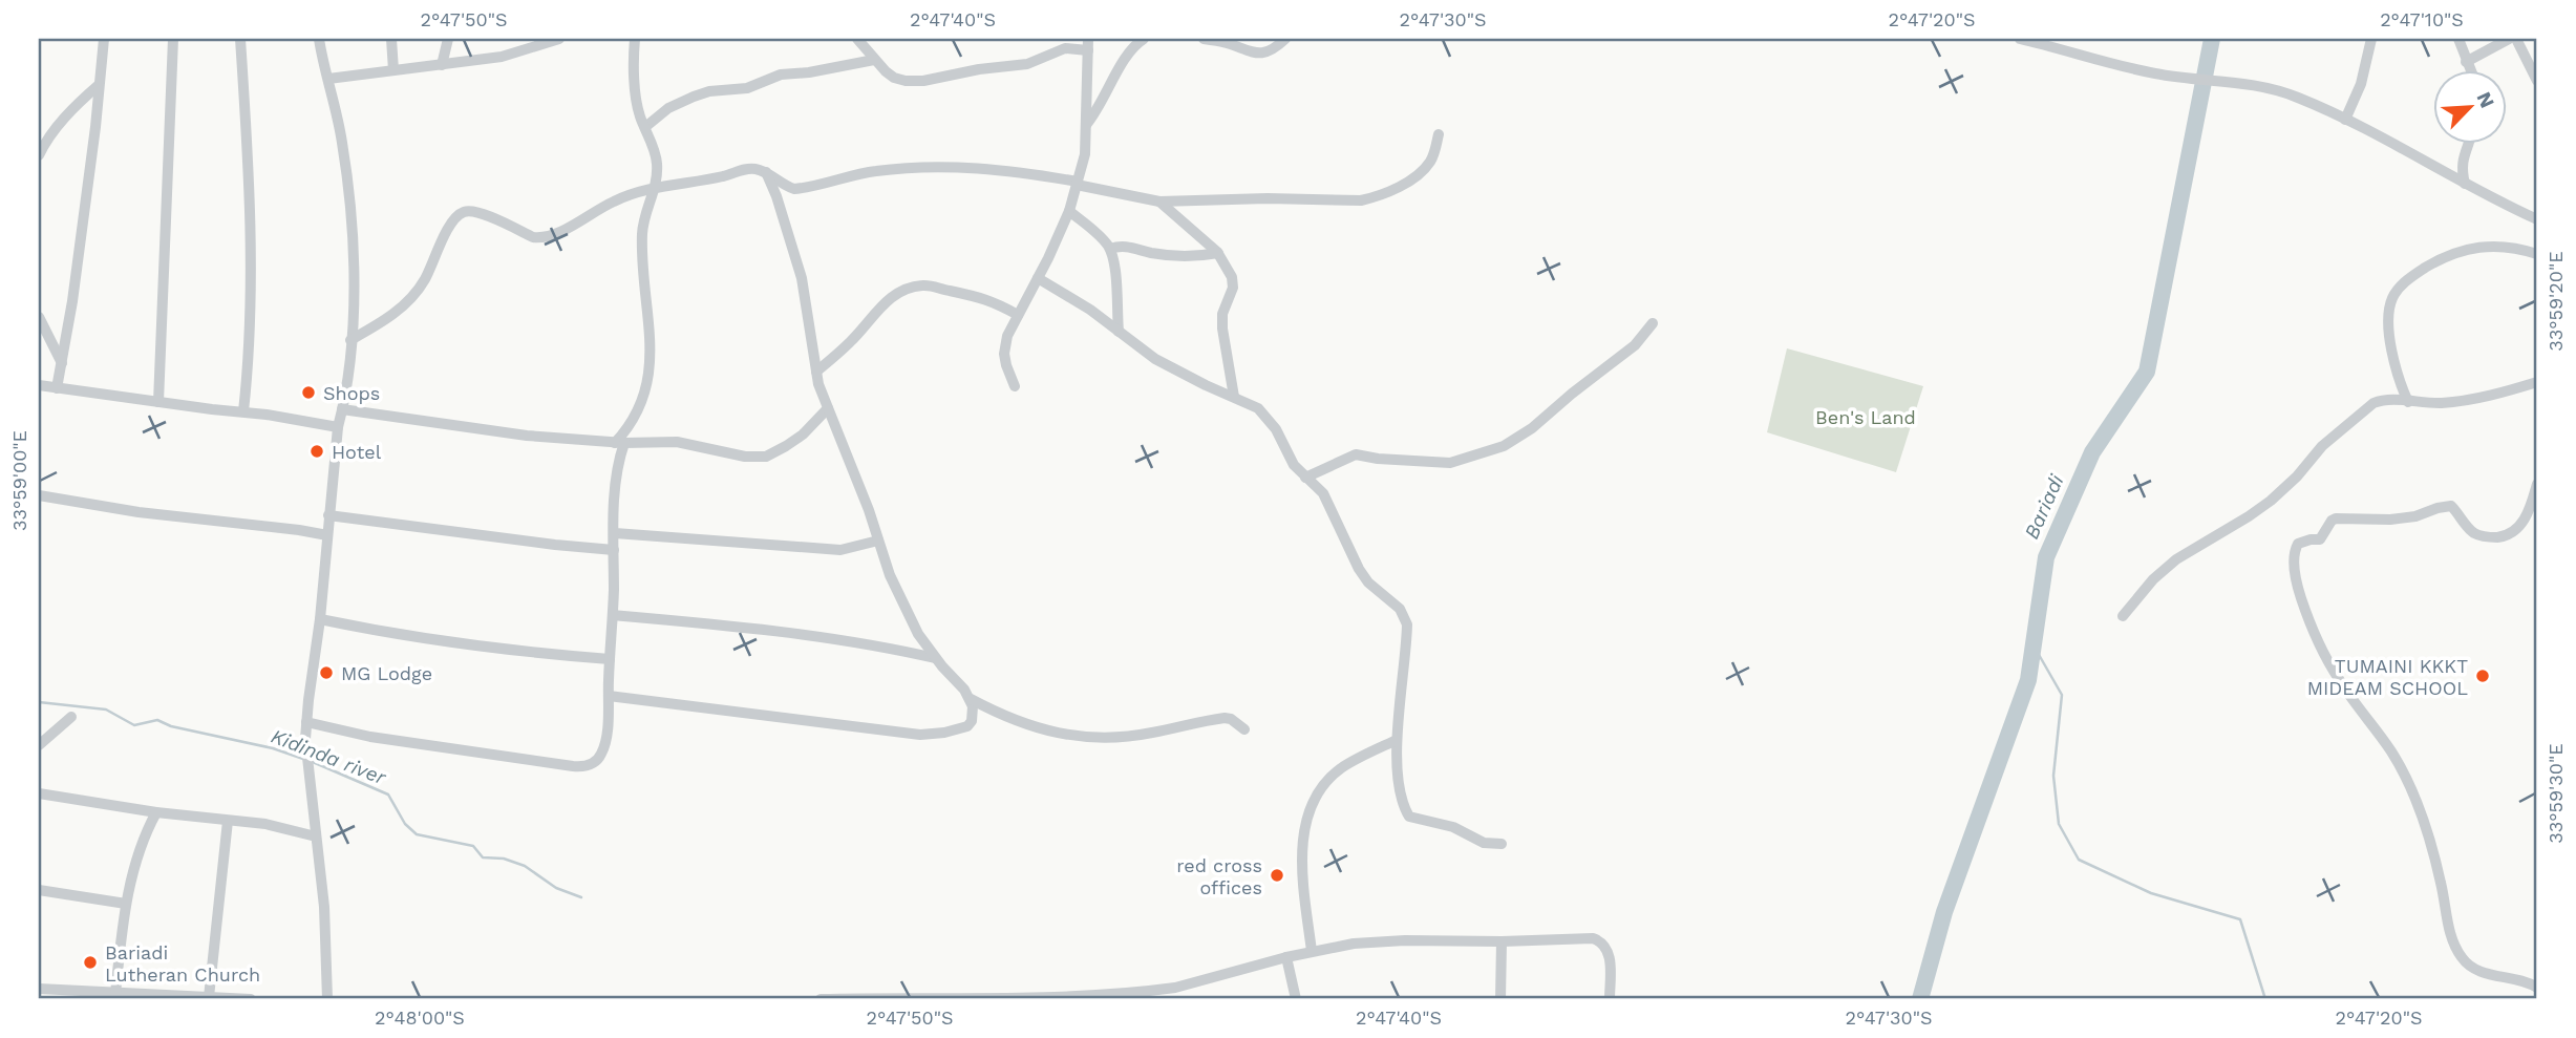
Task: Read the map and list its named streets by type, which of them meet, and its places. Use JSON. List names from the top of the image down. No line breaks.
{"water":["Bariadi","Kidinda river"],"parks":["Ben's Land"],"places":["Shops","Hotel","MG Lodge","TUMAINI KKKT MIDEAM SCHOOL","red cross offices","Bariadi Lutheran Church"],"north":"top right","coordinates":["2°47'50\"S","2°47'40\"S","2°47'30\"S","2°47'20\"S","2°47'10\"S","33°59'20\"E","33°59'00\"E","33°59'30\"E","2°48'00\"S"]}
